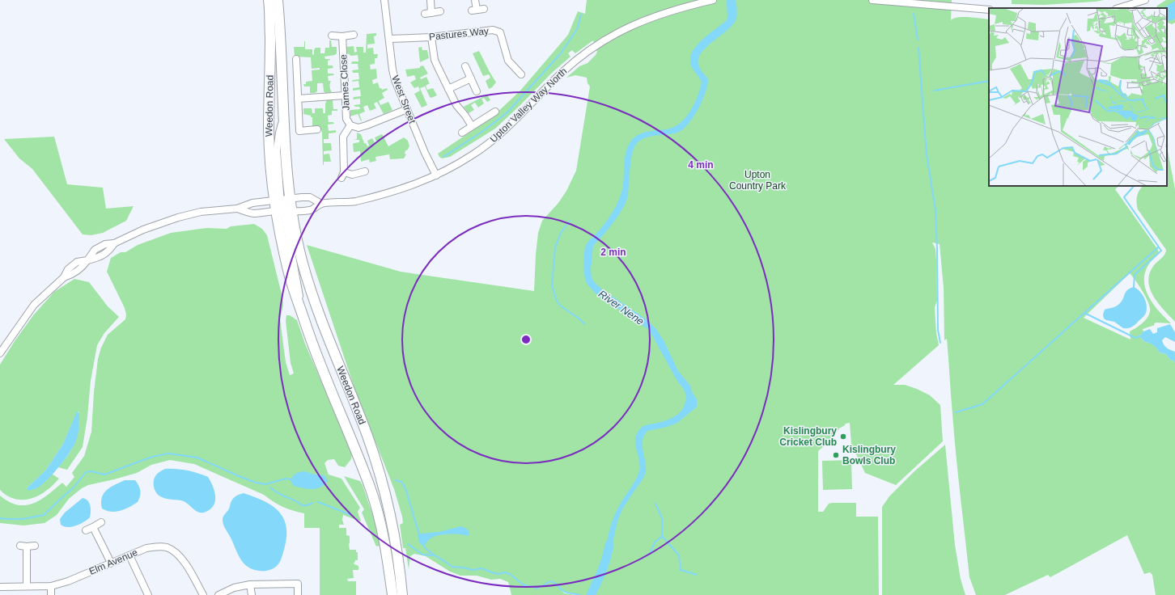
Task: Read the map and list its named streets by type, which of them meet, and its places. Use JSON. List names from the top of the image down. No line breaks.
{"streets":{"highway":["Weedon Road"],"street":["Pastures Way","James Close","West Street","Upton Valley Way North","Elm Avenue"]},"crossings":[["Pastures Way","West Street"],["West Street","Upton Valley Way North"],["Upton Valley Way North","Weedon Road"]],"water":["River Nene"],"parks":["Upton Country Park"],"places":["Kislingbury Cricket Club","Kislingbury Bowls Club"],"rings":["4 min","2 min"]}
